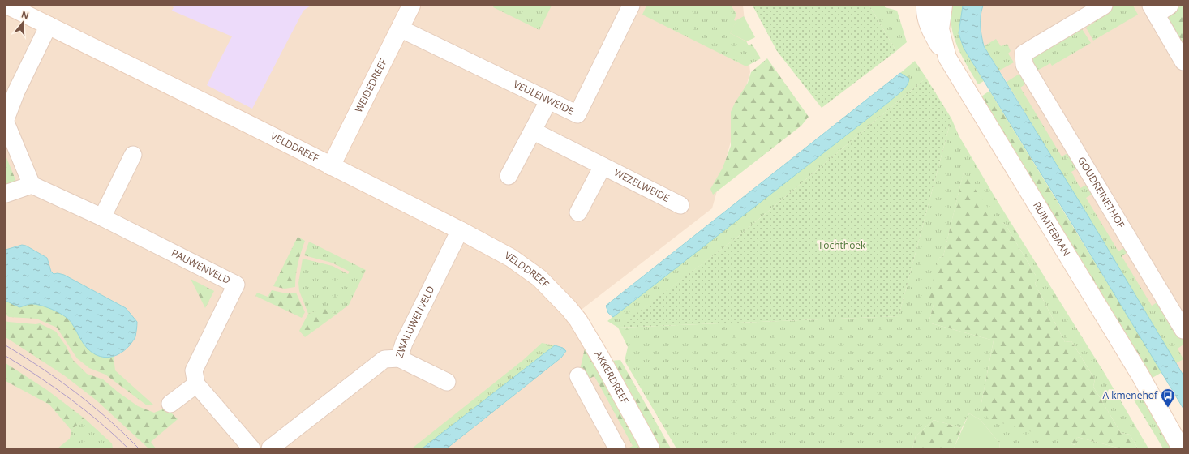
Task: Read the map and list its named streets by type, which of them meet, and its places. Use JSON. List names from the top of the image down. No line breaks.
{"streets":{"street":["WEIDEDREEF","VEULENWEIDE","VELDDREEF","WEZELWEIDE","GOUDREINETHOF","RUIMTEBAAN","PAUWENVELD","ZWALUWENVELD","AKKERDREEF"]},"crossings":[["WEIDEDREEF","VEULENWEIDE"],["WEIDEDREEF","VELDDREEF"],["VELDDREEF","ZWALUWENVELD"],["VELDDREEF","AKKERDREEF"]],"parks":["Tochthoek"],"places":{"bus stop":["Alkmenehof"]},"north":"top"}
